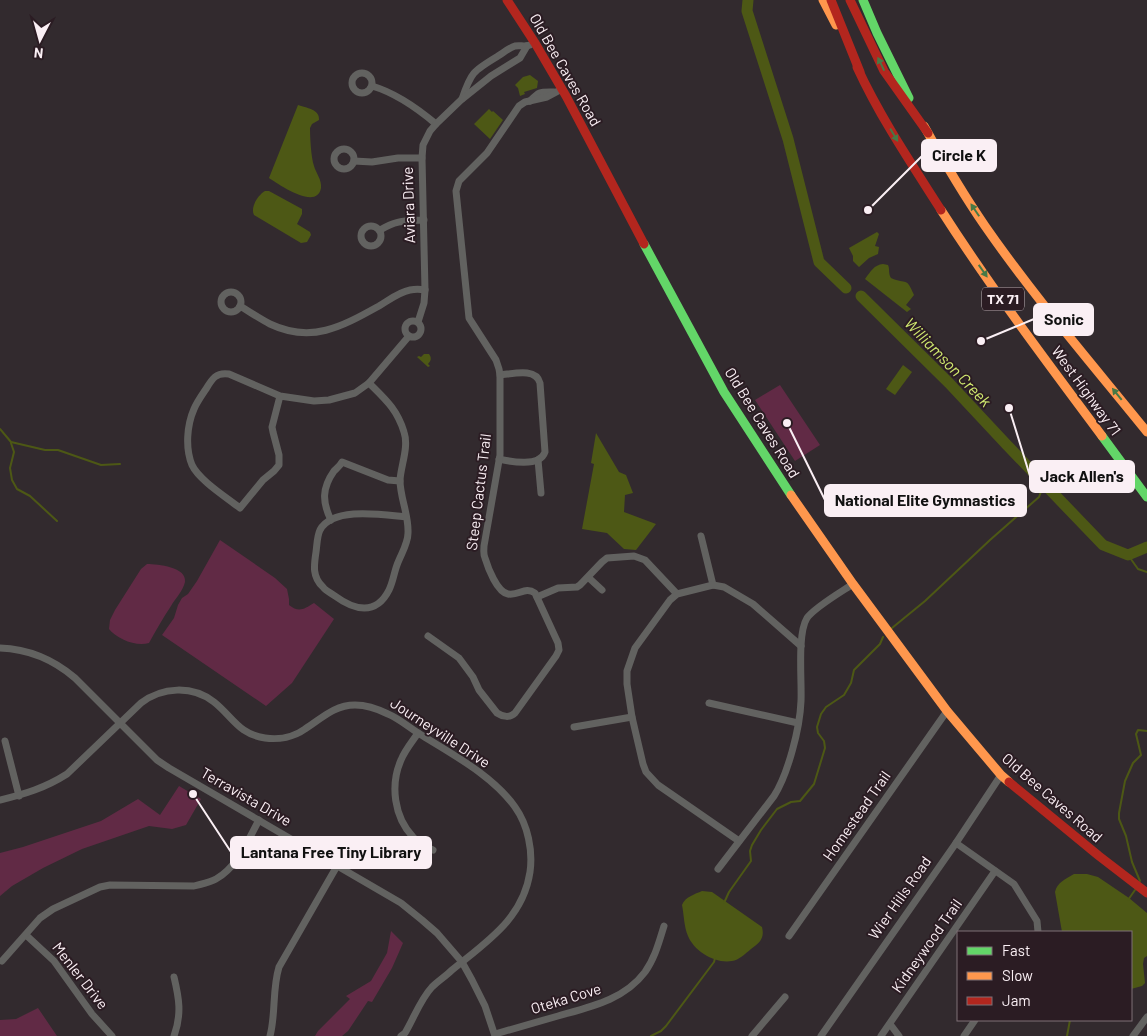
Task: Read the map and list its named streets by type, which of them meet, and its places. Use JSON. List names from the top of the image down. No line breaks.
{"streets":{"main road":["Old Bee Caves Road","TX 71","West Highway 71"],"street":["Aviara Drive","Steep Cactus Trail","Journeyville Drive","Terravista Drive","Homestead Trail","Wier Hills Road","Kidneywood Trail","Menler Drive","Oteka Cove"]},"crossings":[["Old Bee Caves Road","Aviara Drive"],["Old Bee Caves Road","Steep Cactus Trail"],["Old Bee Caves Road","Homestead Trail"],["Old Bee Caves Road","Wier Hills Road"],["TX 71","West Highway 71"],["Journeyville Drive","Terravista Drive"],["Terravista Drive","Oteka Cove"]],"water":["Williamson Creek"],"places":["Circle K","Sonic","Jack Allen's","National Elite Gymnastics","Lantana Free Tiny Library"],"legend":["Fast","Slow","Jam"],"north":"bottom"}
